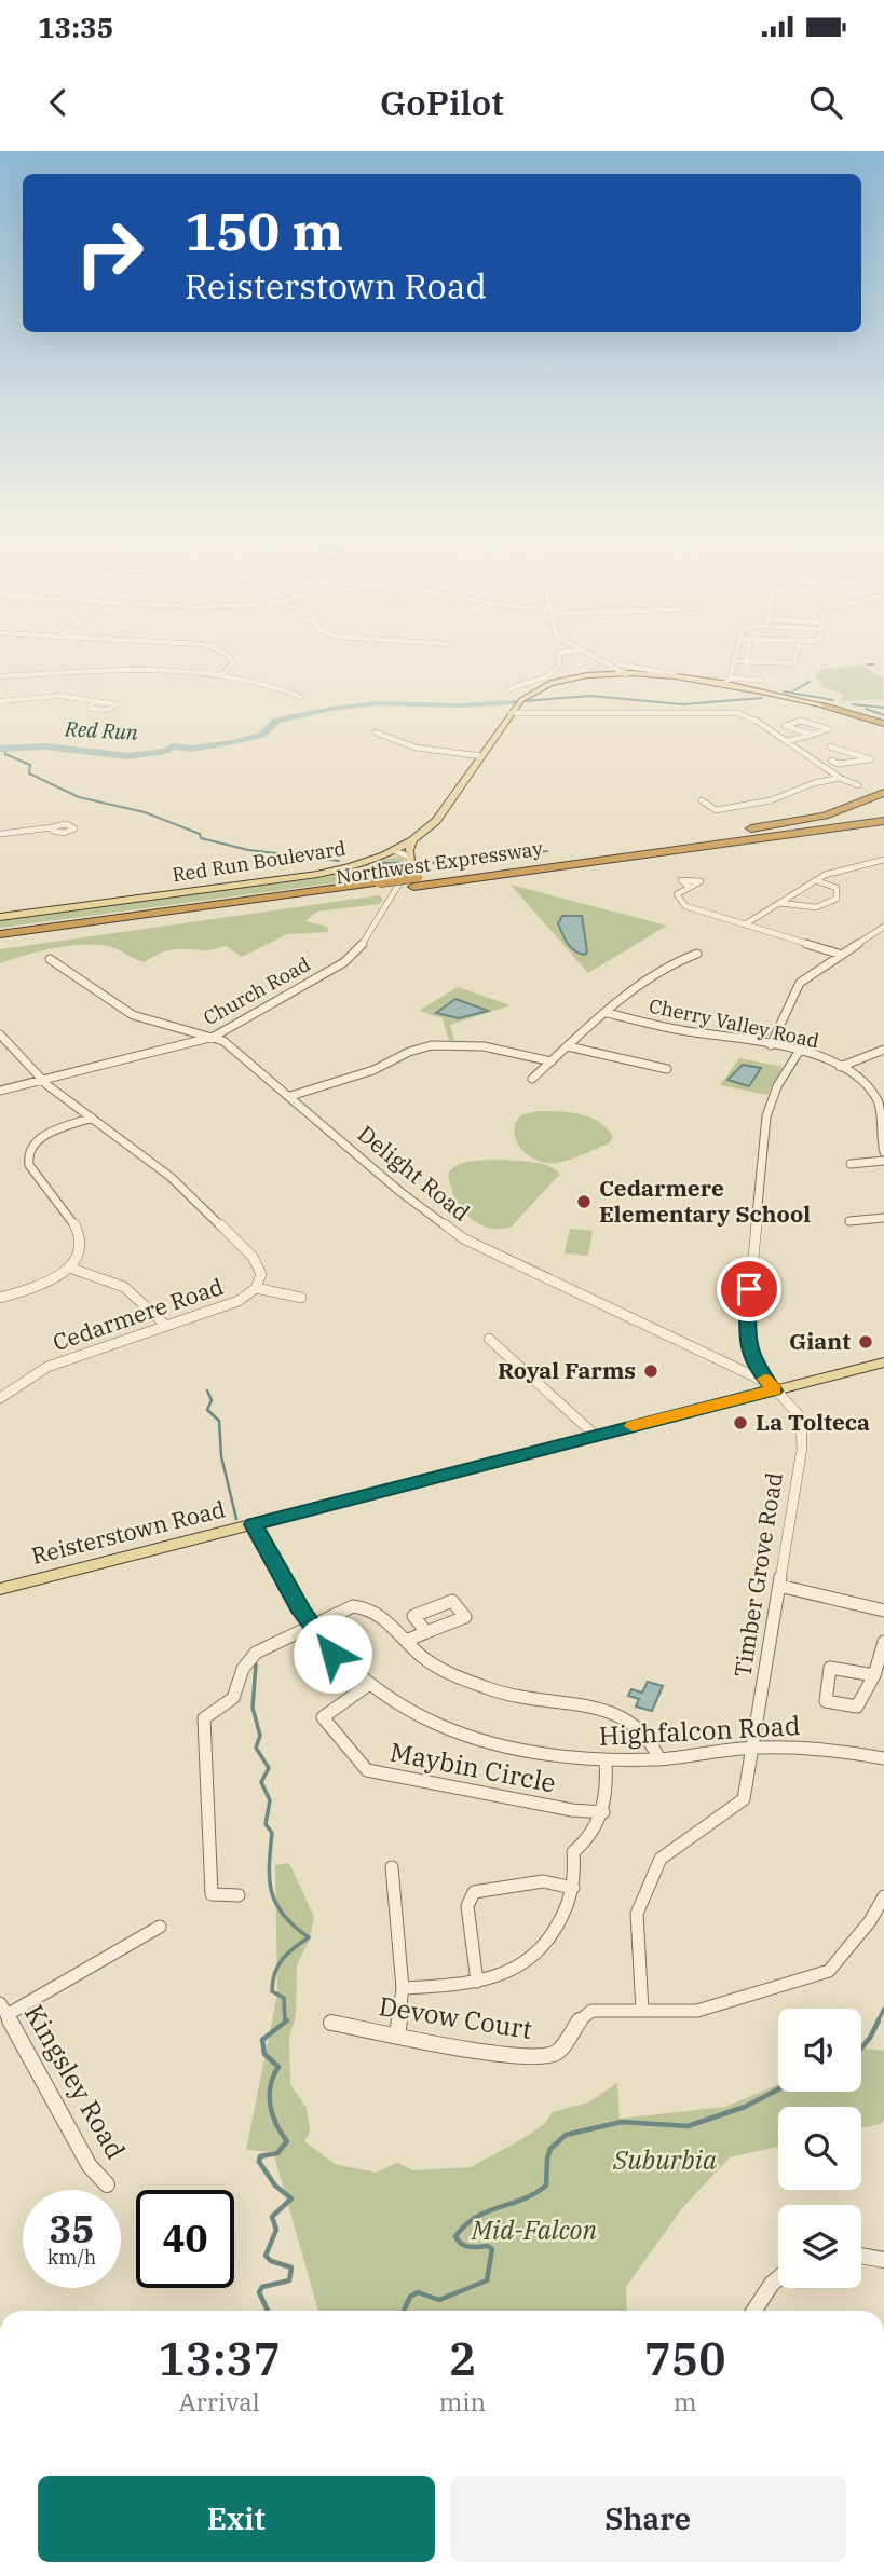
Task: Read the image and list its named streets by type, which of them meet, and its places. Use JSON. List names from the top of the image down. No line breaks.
{"streets":{"highway":["Northwest Expressway"],"main road":["Red Run Boulevard","Reisterstown Road"],"street":["Church Road","Cherry Valley Road","Delight Road","Cedarmere Road","Timber Grove Road","Highfalcon Road","Maybin Circle","Devow Court","Kingsley Road"]},"crossings":[["Church Road","Delight Road"],["Church Road","Cedarmere Road"],["Delight Road","Reisterstown Road"],["Delight Road","Timber Grove Road"],["Reisterstown Road","Timber Grove Road"],["Reisterstown Road","Highfalcon Road"],["Timber Grove Road","Highfalcon Road"],["Timber Grove Road","Devow Court"],["Highfalcon Road","Maybin Circle"]],"water":["Red Run"],"parks":["Suburbia","Mid-Falcon"],"places":["Cedarmere Elementary School","Giant","Royal Farms","La Tolteca"],"page":{"status":"13:35","header":"GoPilot","turn":["150 m","Reisterstown Road"],"speed":"35 km/h","limit":"40","eta":["13:37","Arrival","2","min","750","m"],"buttons":["Exit","Share"]}}
